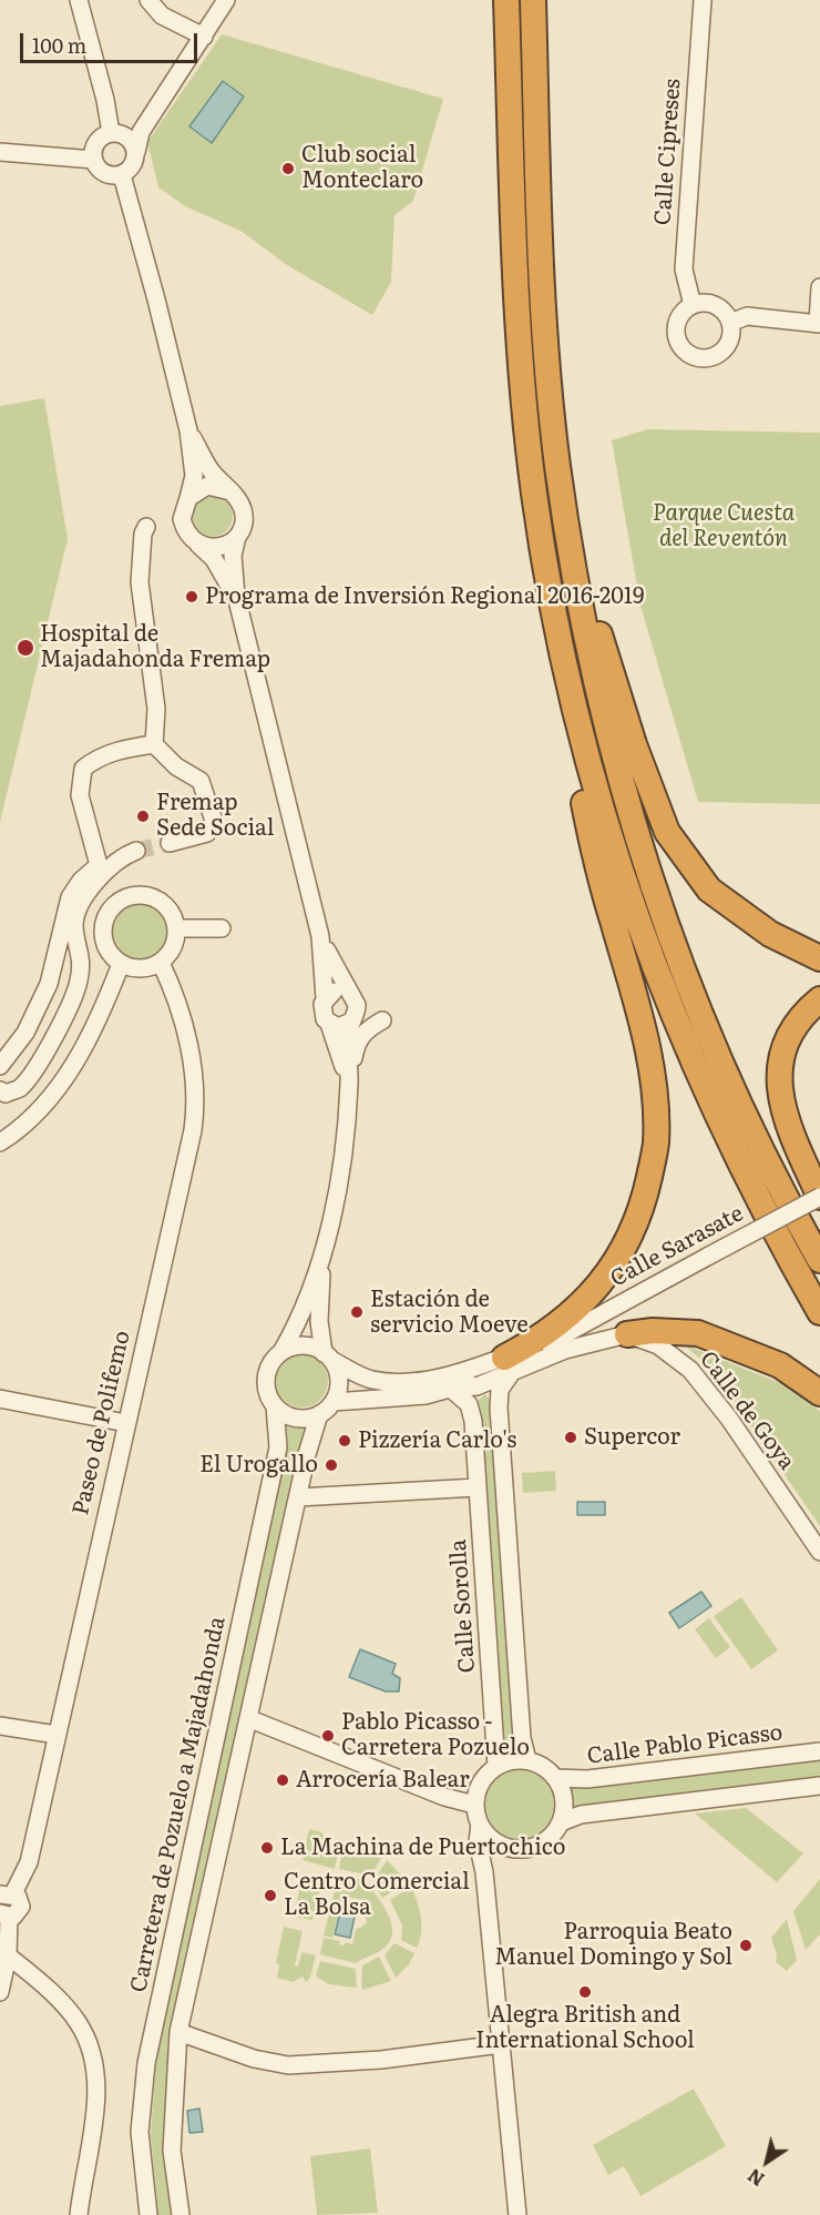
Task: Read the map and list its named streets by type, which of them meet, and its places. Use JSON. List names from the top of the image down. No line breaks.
{"streets":{"street":["Calle Cipreses","Calle Sarasate","Calle de Goya","Paseo de Polifemo","Calle Sorolla","Calle Pablo Picasso","Carretera de Pozuelo a Majadahonda"]},"crossings":[["Calle Sarasate","Calle Sorolla"],["Calle Sarasate","Carretera de Pozuelo a Majadahonda"],["Calle Sorolla","Calle Pablo Picasso"]],"parks":["Parque Cuesta del Reventón"],"places":["Club social Monteclaro","Programa de Inversión Regional 2016-2019","Hospital de Majadahonda Fremap","Fremap Sede Social","Estación de servicio Moeve","Supercor","Pizzería Carlo's","El Urogallo","Pablo Picasso - Carretera Pozuelo","Arrocería Balear","La Machina de Puertochico","Centro Comercial La Bolsa","Parroquia Beato Manuel Domingo y Sol","Alegra British and International School"],"scale_bar":"100 m","north":"bottom left"}
